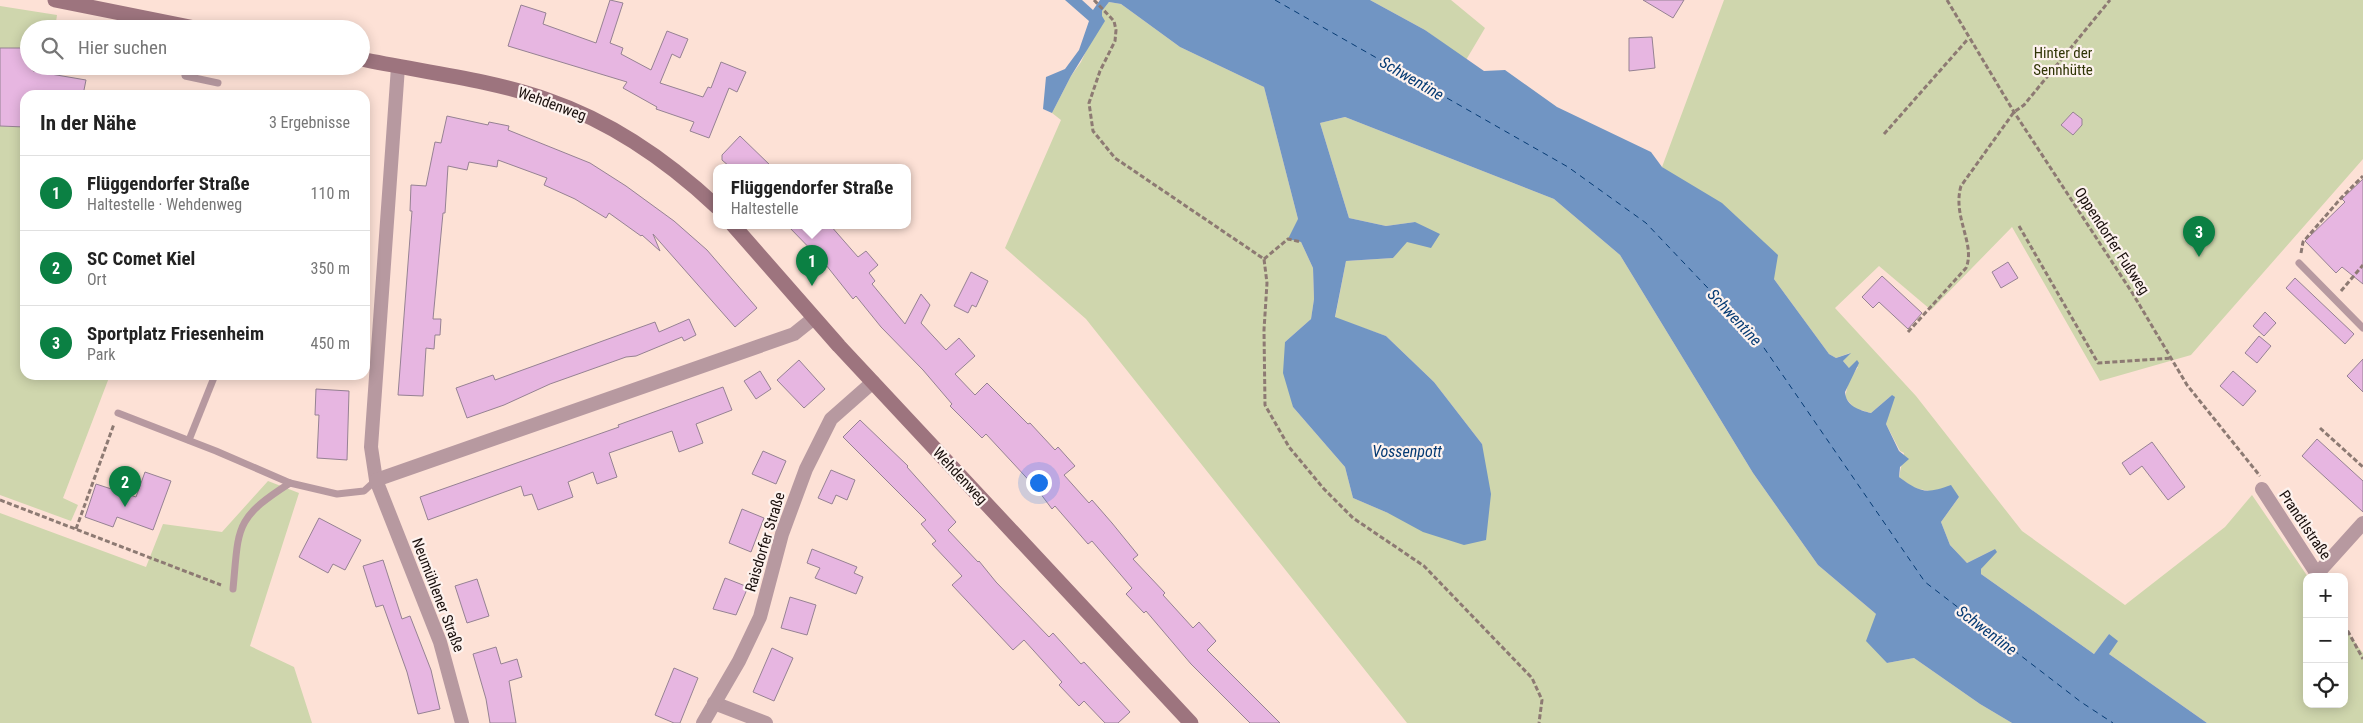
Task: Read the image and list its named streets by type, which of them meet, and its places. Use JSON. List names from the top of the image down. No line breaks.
{"streets":{"main road":["Wehdenweg"],"street":["Prandtlstraße","Raisdorfer Straße","Neumühlener Straße"],"path":["Oppendorfer Fußweg"]},"crossings":[["Wehdenweg","Raisdorfer Straße"],["Wehdenweg","Neumühlener Straße"],["Oppendorfer Fußweg","Prandtlstraße"]],"water":["Schwentine","Vossenpott"],"parks":["Hinter der Sennhütte"],"page":{"search":"Hier suchen","heading":["In der Nähe","3 Ergebnisse"],"list":[{"mark":"1","name":"Flüggendorfer Straße","note":"Haltestelle · Wehdenweg","value":"110 m"},{"mark":"2","name":"SC Comet Kiel","note":"Ort","value":"350 m"},{"mark":"3","name":"Sportplatz Friesenheim","note":"Park","value":"450 m"}],"popup":["Flüggendorfer Straße","Haltestelle"],"pins":["3","1","2"],"map_buttons":["+","−"]}}
